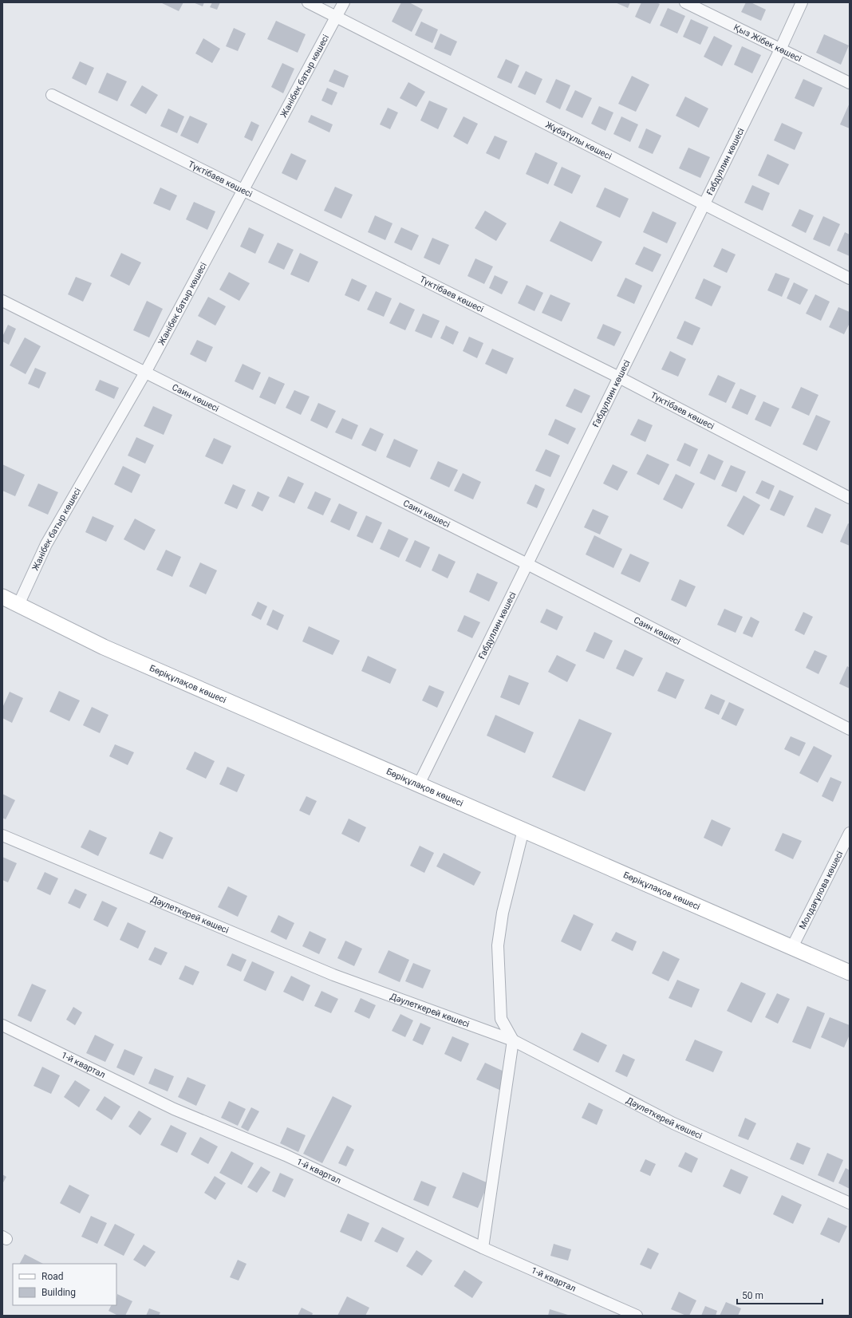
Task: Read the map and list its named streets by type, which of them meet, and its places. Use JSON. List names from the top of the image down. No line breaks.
{"streets":{"street":["Қыз Жібек көшесі","Жанібек батыр көшесі","Жұбатұлы көшесі","Ғабдуллин көшесі","Түктібаев көшесі","Саин көшесі","Бөріқұлақов көшесі","Молдағұлова көшесі","Дәулеткерей көшесі","1-й квартал"]},"crossings":[["Қыз Жібек көшесі","Ғабдуллин көшесі"],["Жанібек батыр көшесі","Жұбатұлы көшесі"],["Жанібек батыр көшесі","Түктібаев көшесі"],["Жанібек батыр көшесі","Саин көшесі"],["Жанібек батыр көшесі","Бөріқұлақов көшесі"],["Жұбатұлы көшесі","Ғабдуллин көшесі"],["Ғабдуллин көшесі","Түктібаев көшесі"],["Ғабдуллин көшесі","Саин көшесі"],["Ғабдуллин көшесі","Бөріқұлақов көшесі"],["Бөріқұлақов көшесі","Молдағұлова көшесі"]],"legend":["Road","Building"],"scale_bar":"50 m"}
